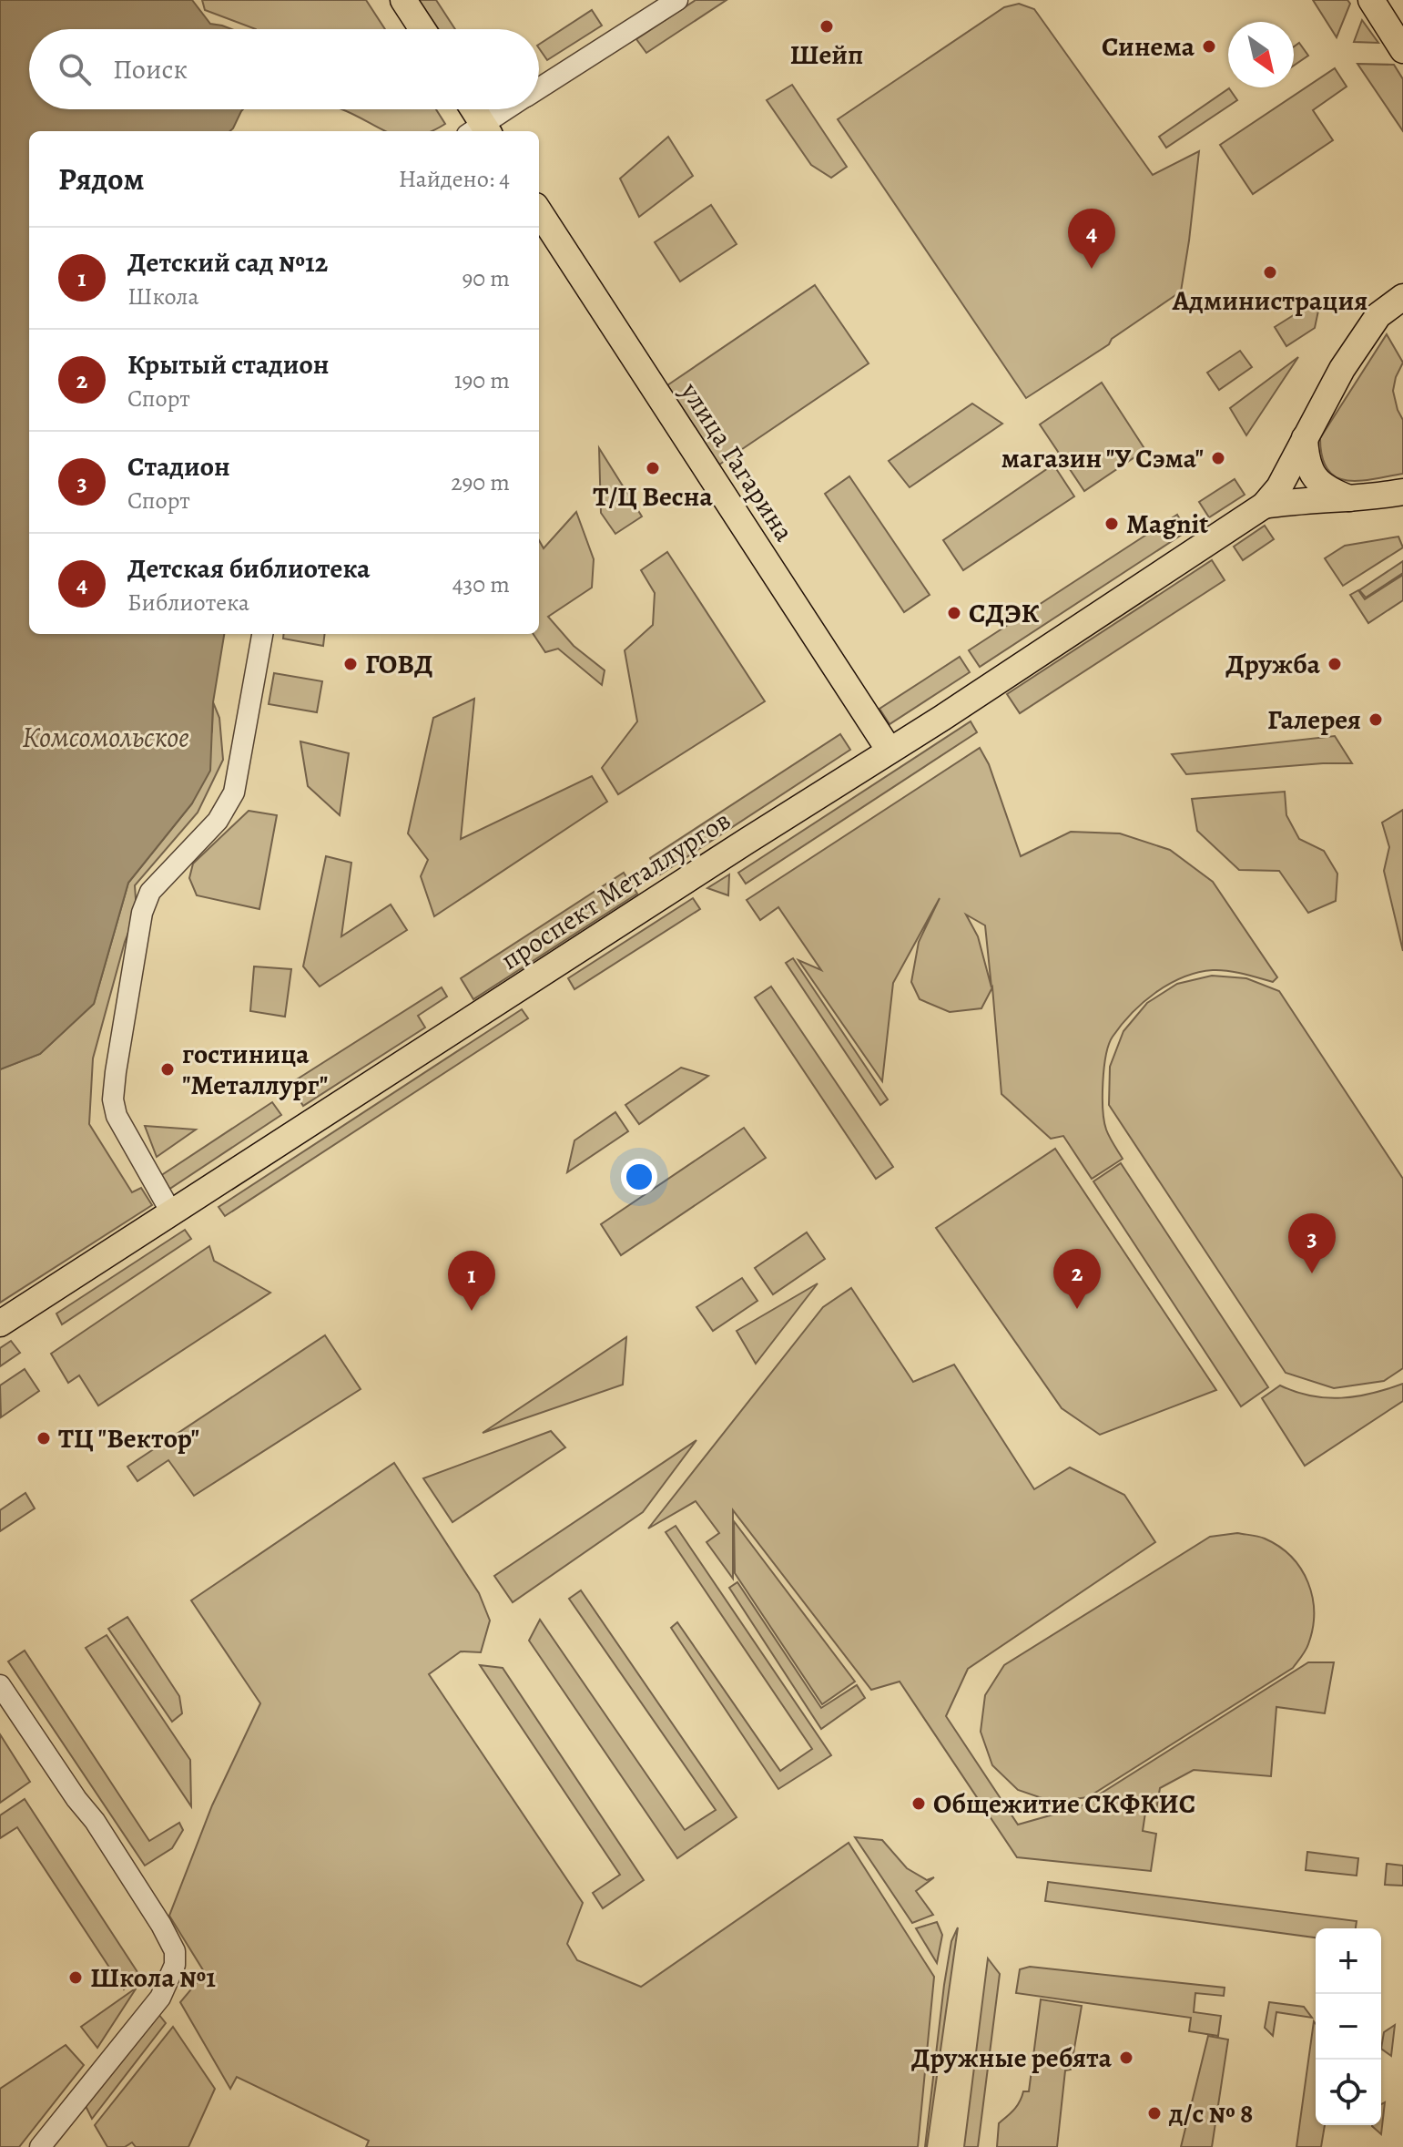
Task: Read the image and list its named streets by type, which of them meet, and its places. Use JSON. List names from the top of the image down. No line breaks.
{"streets":{"main road":["улица Гагарина","проспект Металлургов"]},"crossings":[["улица Гагарина","проспект Металлургов"]],"water":["Комсомольское"],"places":["Шейп","Синема","Администрация","магазин \"У Сэма\"","Т/Ц Весна","Magnit","СДЭК","ГОВД","Дружба","Галерея","гостиница \"Металлург\"","ТЦ \"Вектор\"","Общежитие СКФКИС","Школа №1","Дружные ребята","д/с № 8"],"north":"bottom right","page":{"search":"Поиск","heading":["Рядом","Найдено: 4"],"pins":["4","3","2","1"],"list":[{"mark":"1","name":"Детский сад №12","note":"Школа","value":"90 m"},{"mark":"2","name":"Крытый стадион","note":"Спорт","value":"190 m"},{"mark":"3","name":"Стадион","note":"Спорт","value":"290 m"},{"mark":"4","name":"Детская библиотека","note":"Библиотека","value":"430 m"}],"map_buttons":["+","−"]}}
